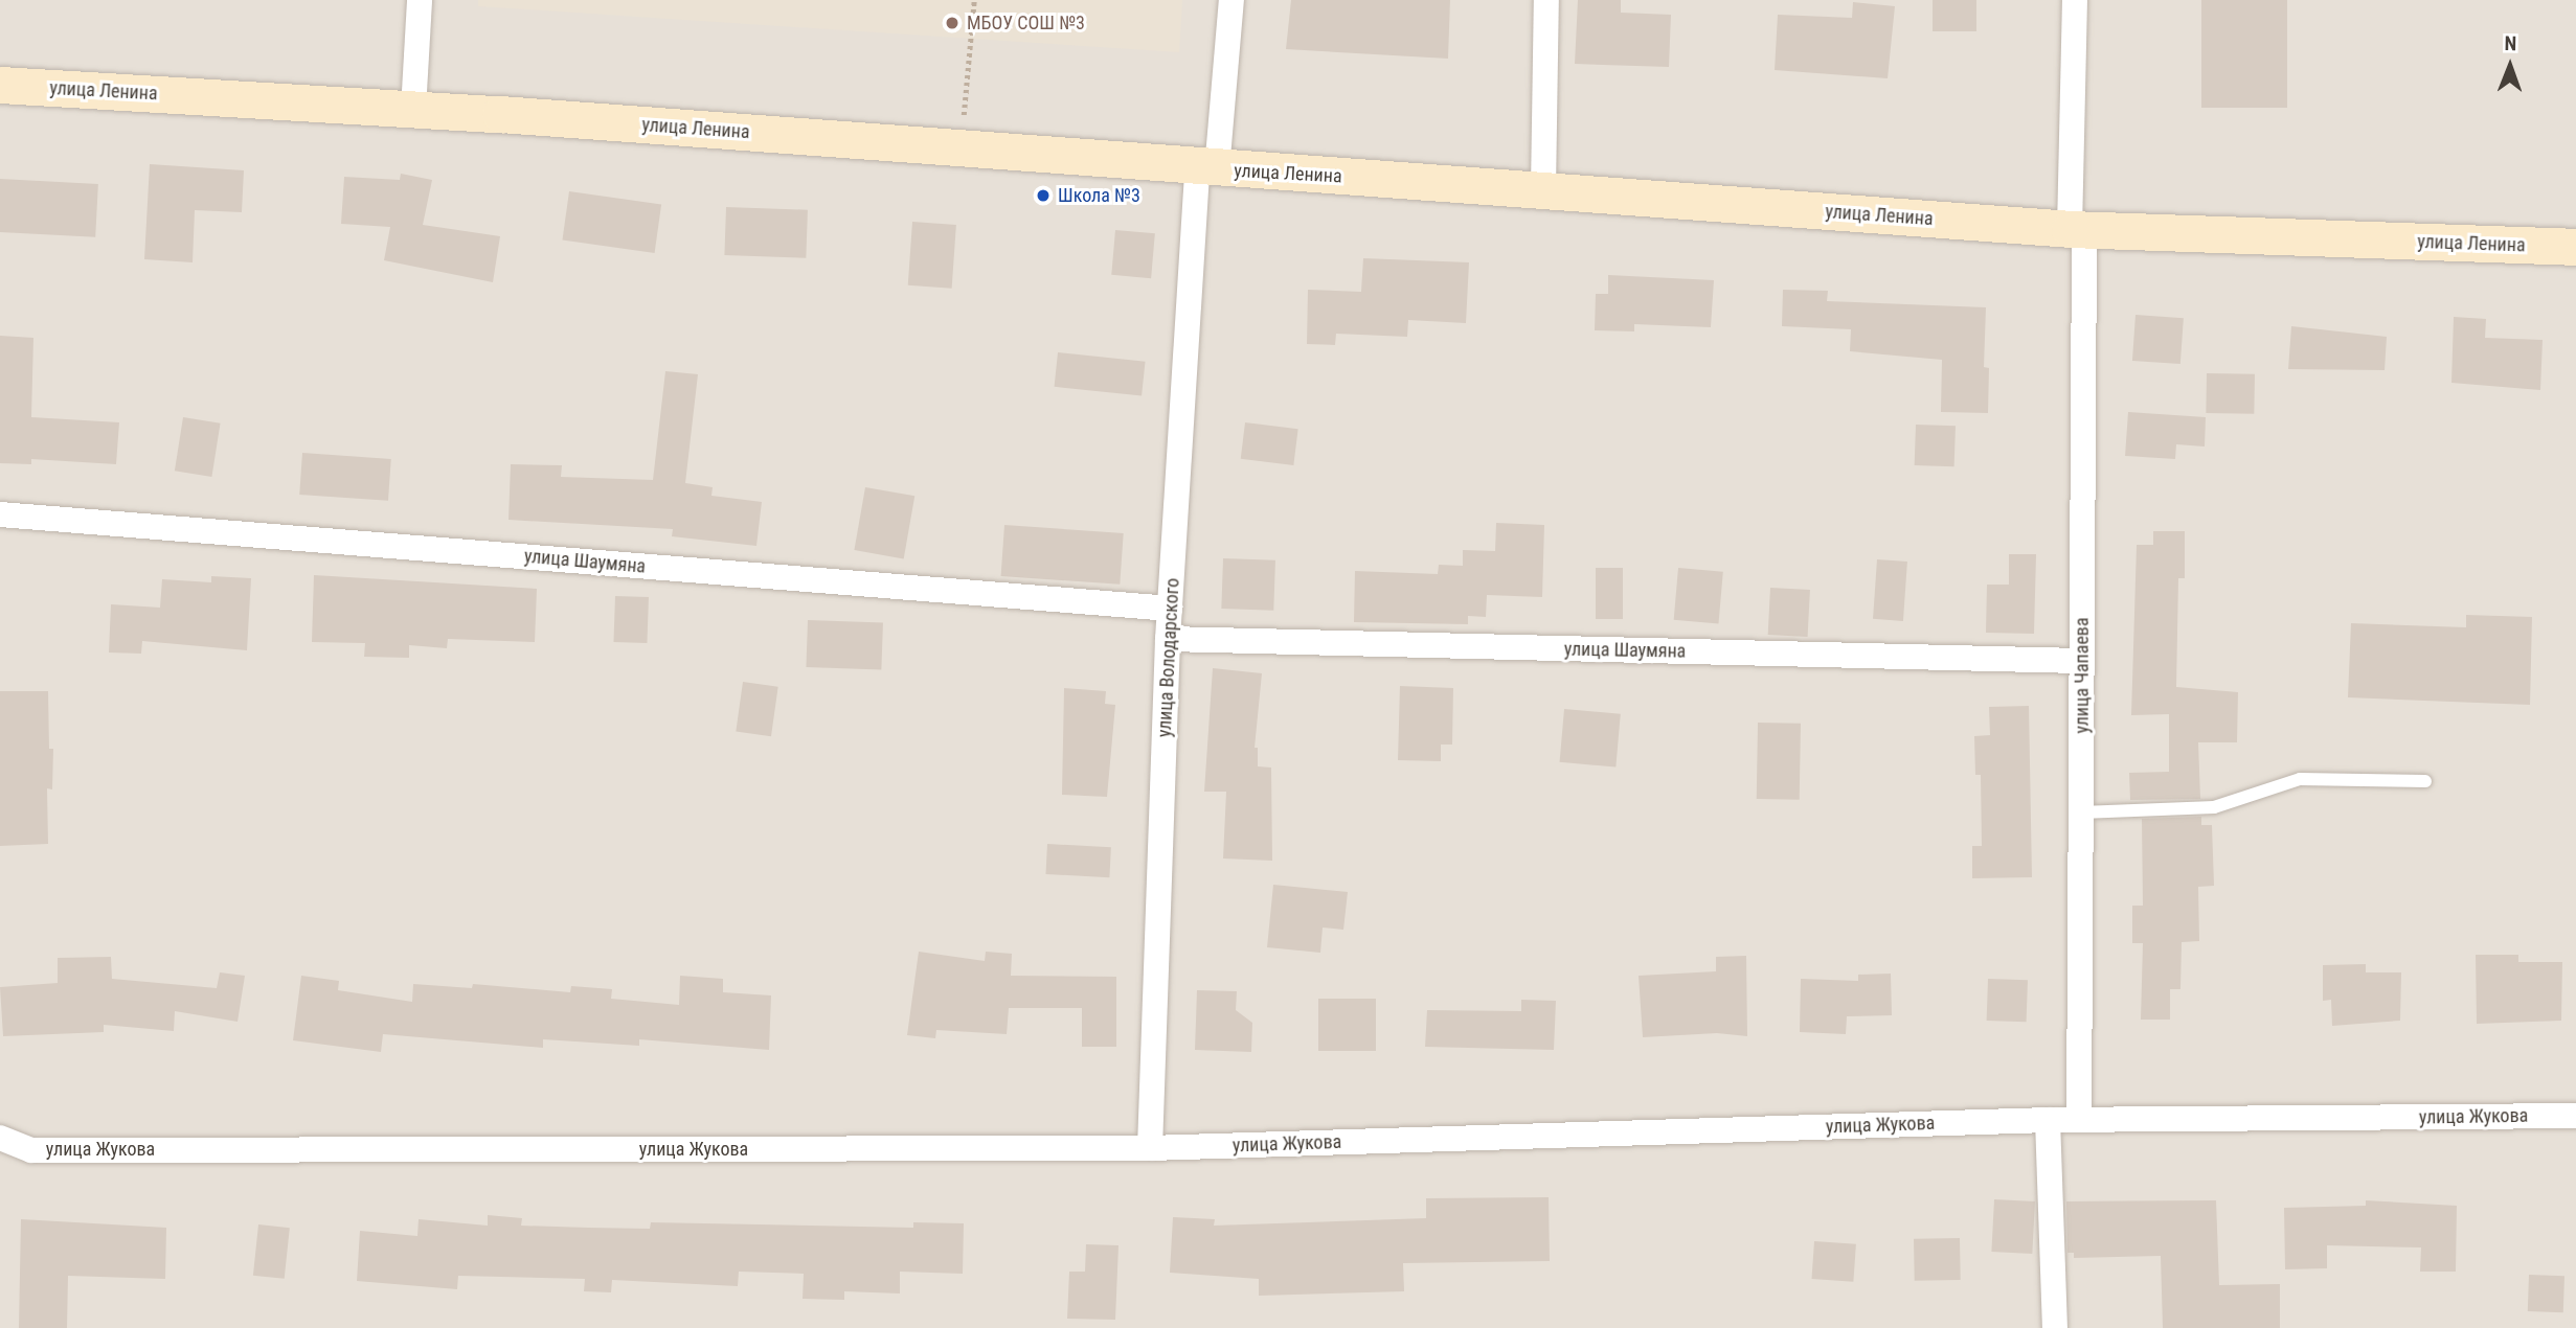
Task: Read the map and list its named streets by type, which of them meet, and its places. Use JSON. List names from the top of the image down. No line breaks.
{"streets":{"main road":["улица Ленина"],"street":["улица Шаумяна","улица Володарского","улица Чапаева","улица Жукова"]},"crossings":[["улица Ленина","улица Володарского"],["улица Ленина","улица Чапаева"],["улица Шаумяна","улица Володарского"],["улица Шаумяна","улица Чапаева"],["улица Володарского","улица Жукова"],["улица Чапаева","улица Жукова"]],"places":["МБОУ СОШ №3","Школа №3"],"north":"top"}
